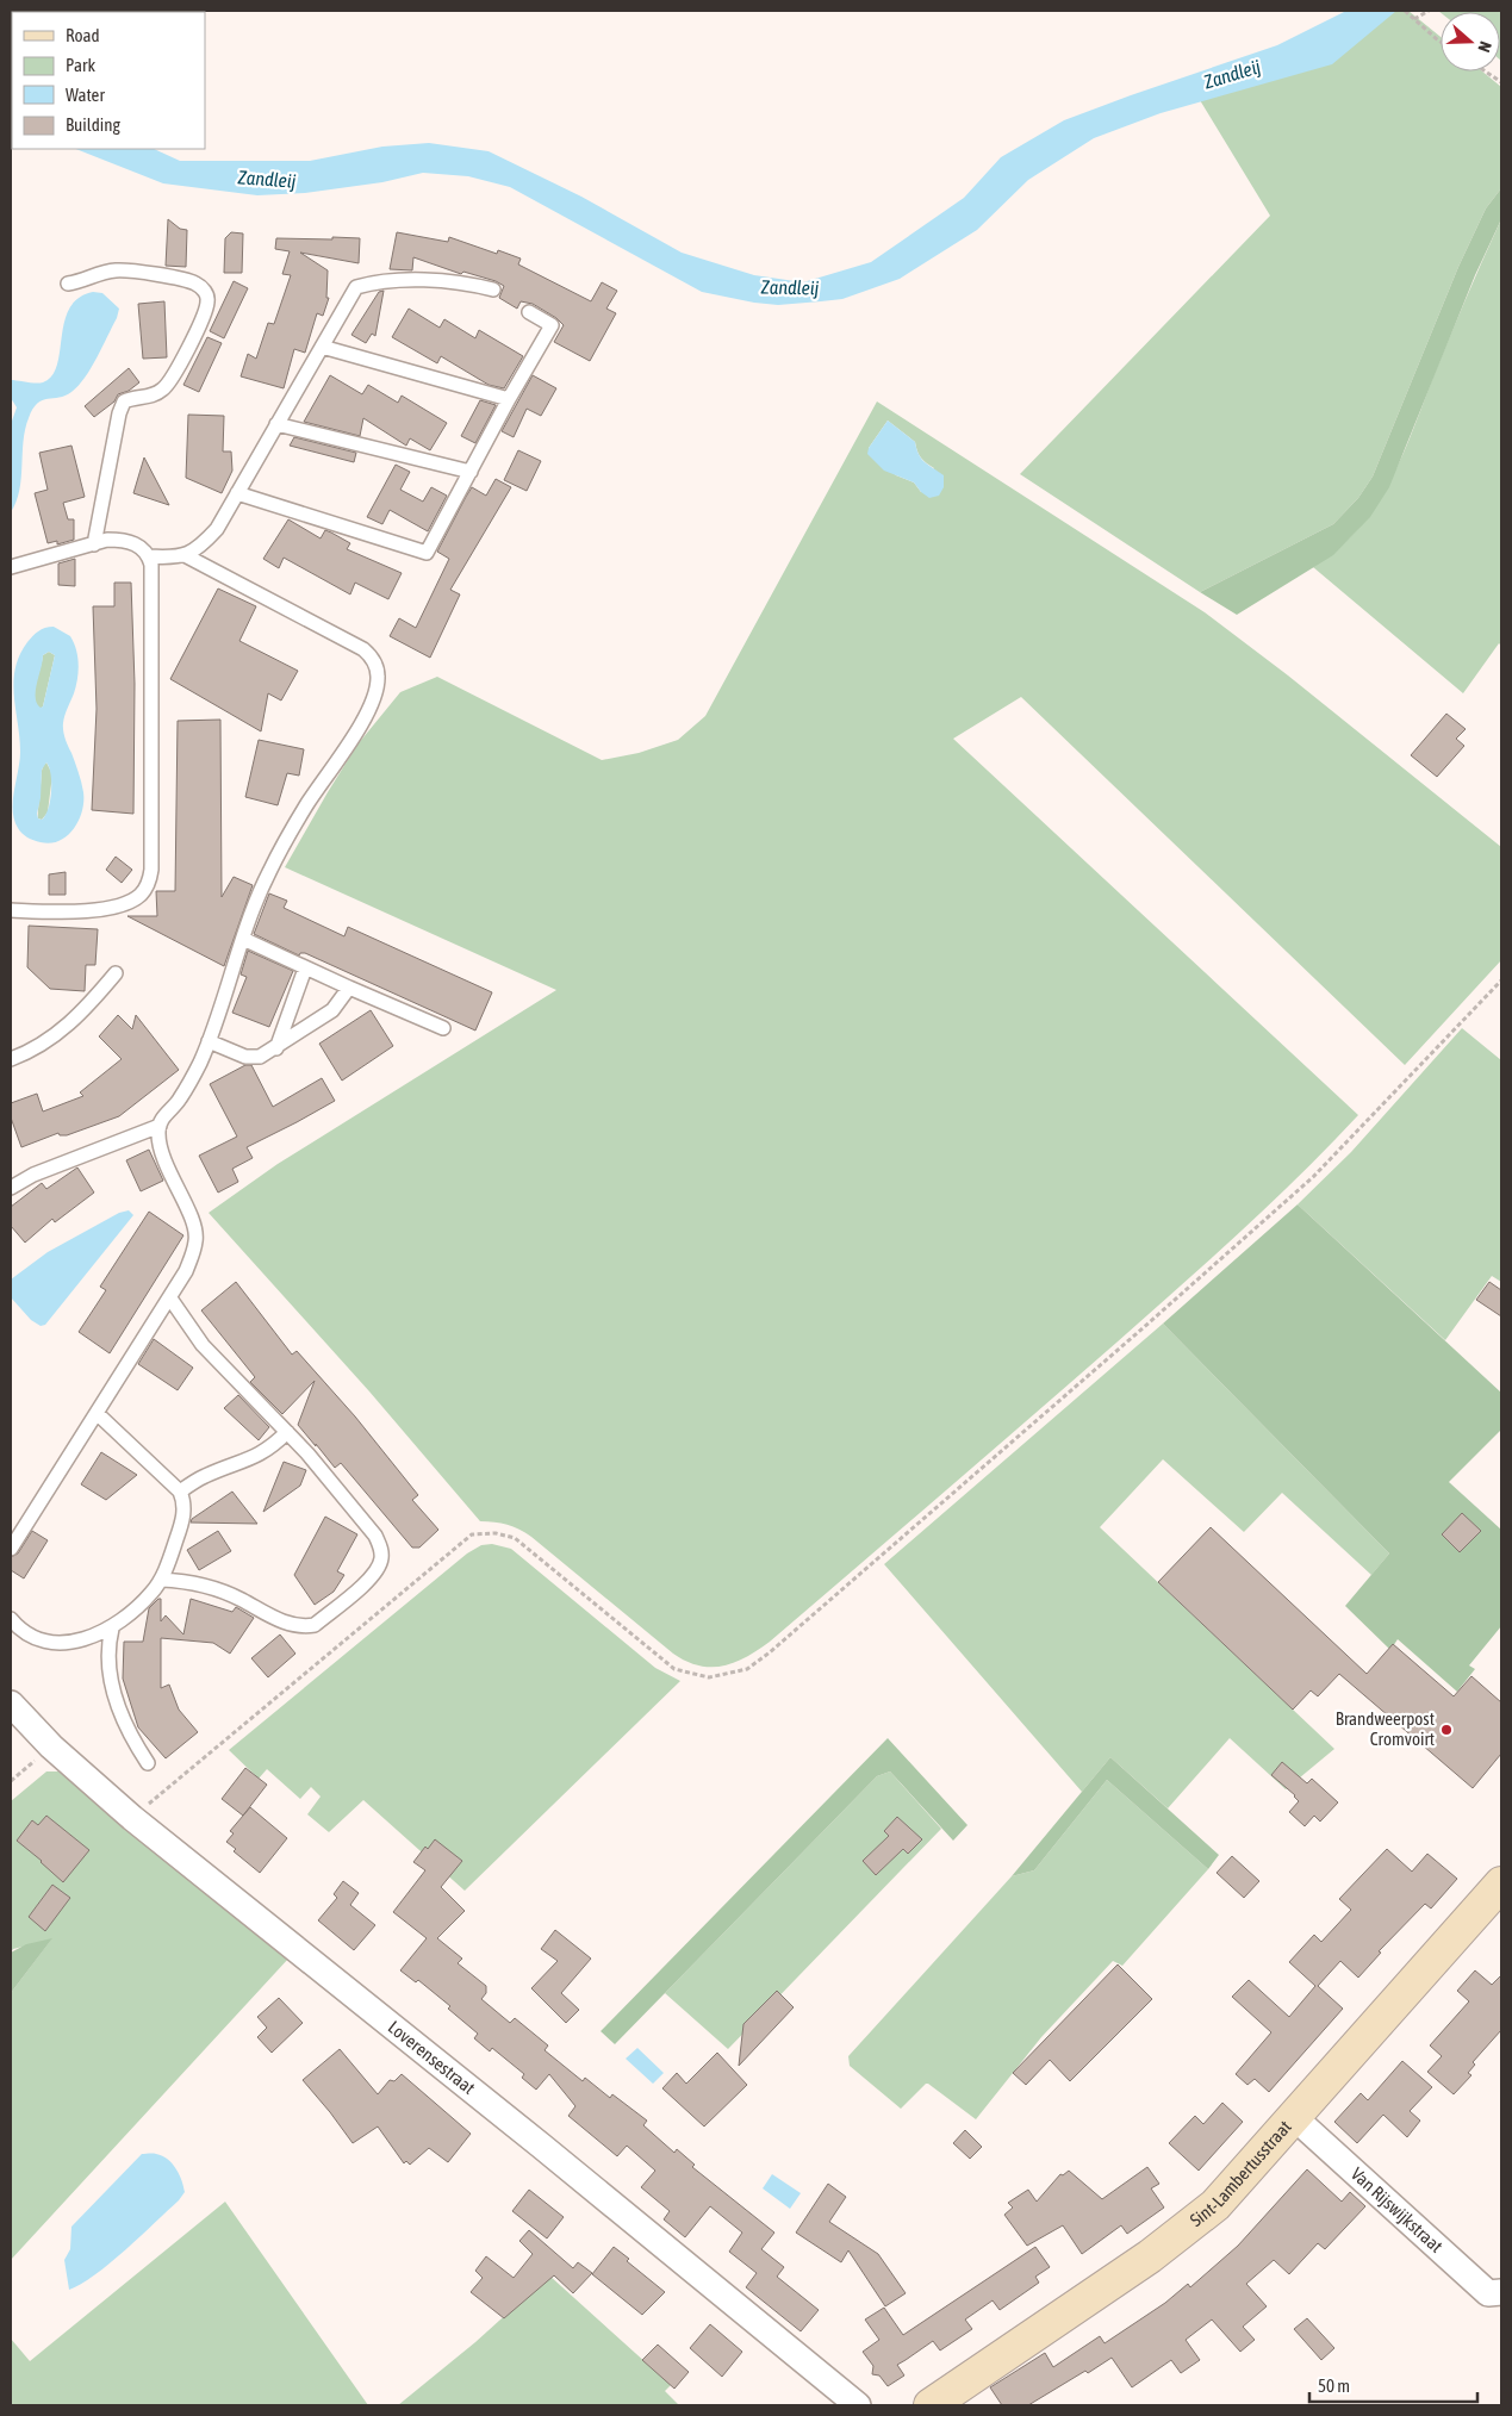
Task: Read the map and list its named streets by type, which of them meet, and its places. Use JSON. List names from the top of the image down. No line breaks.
{"streets":{"main road":["Sint-Lambertusstraat"],"street":["Loverensestraat","Van Rijswijkstraat"]},"crossings":[["Sint-Lambertusstraat","Van Rijswijkstraat"]],"water":["Zandleij"],"places":["Brandweerpost Cromvoirt"],"legend":["Road","Park","Water","Building"],"scale_bar":"50 m","north":"right"}
